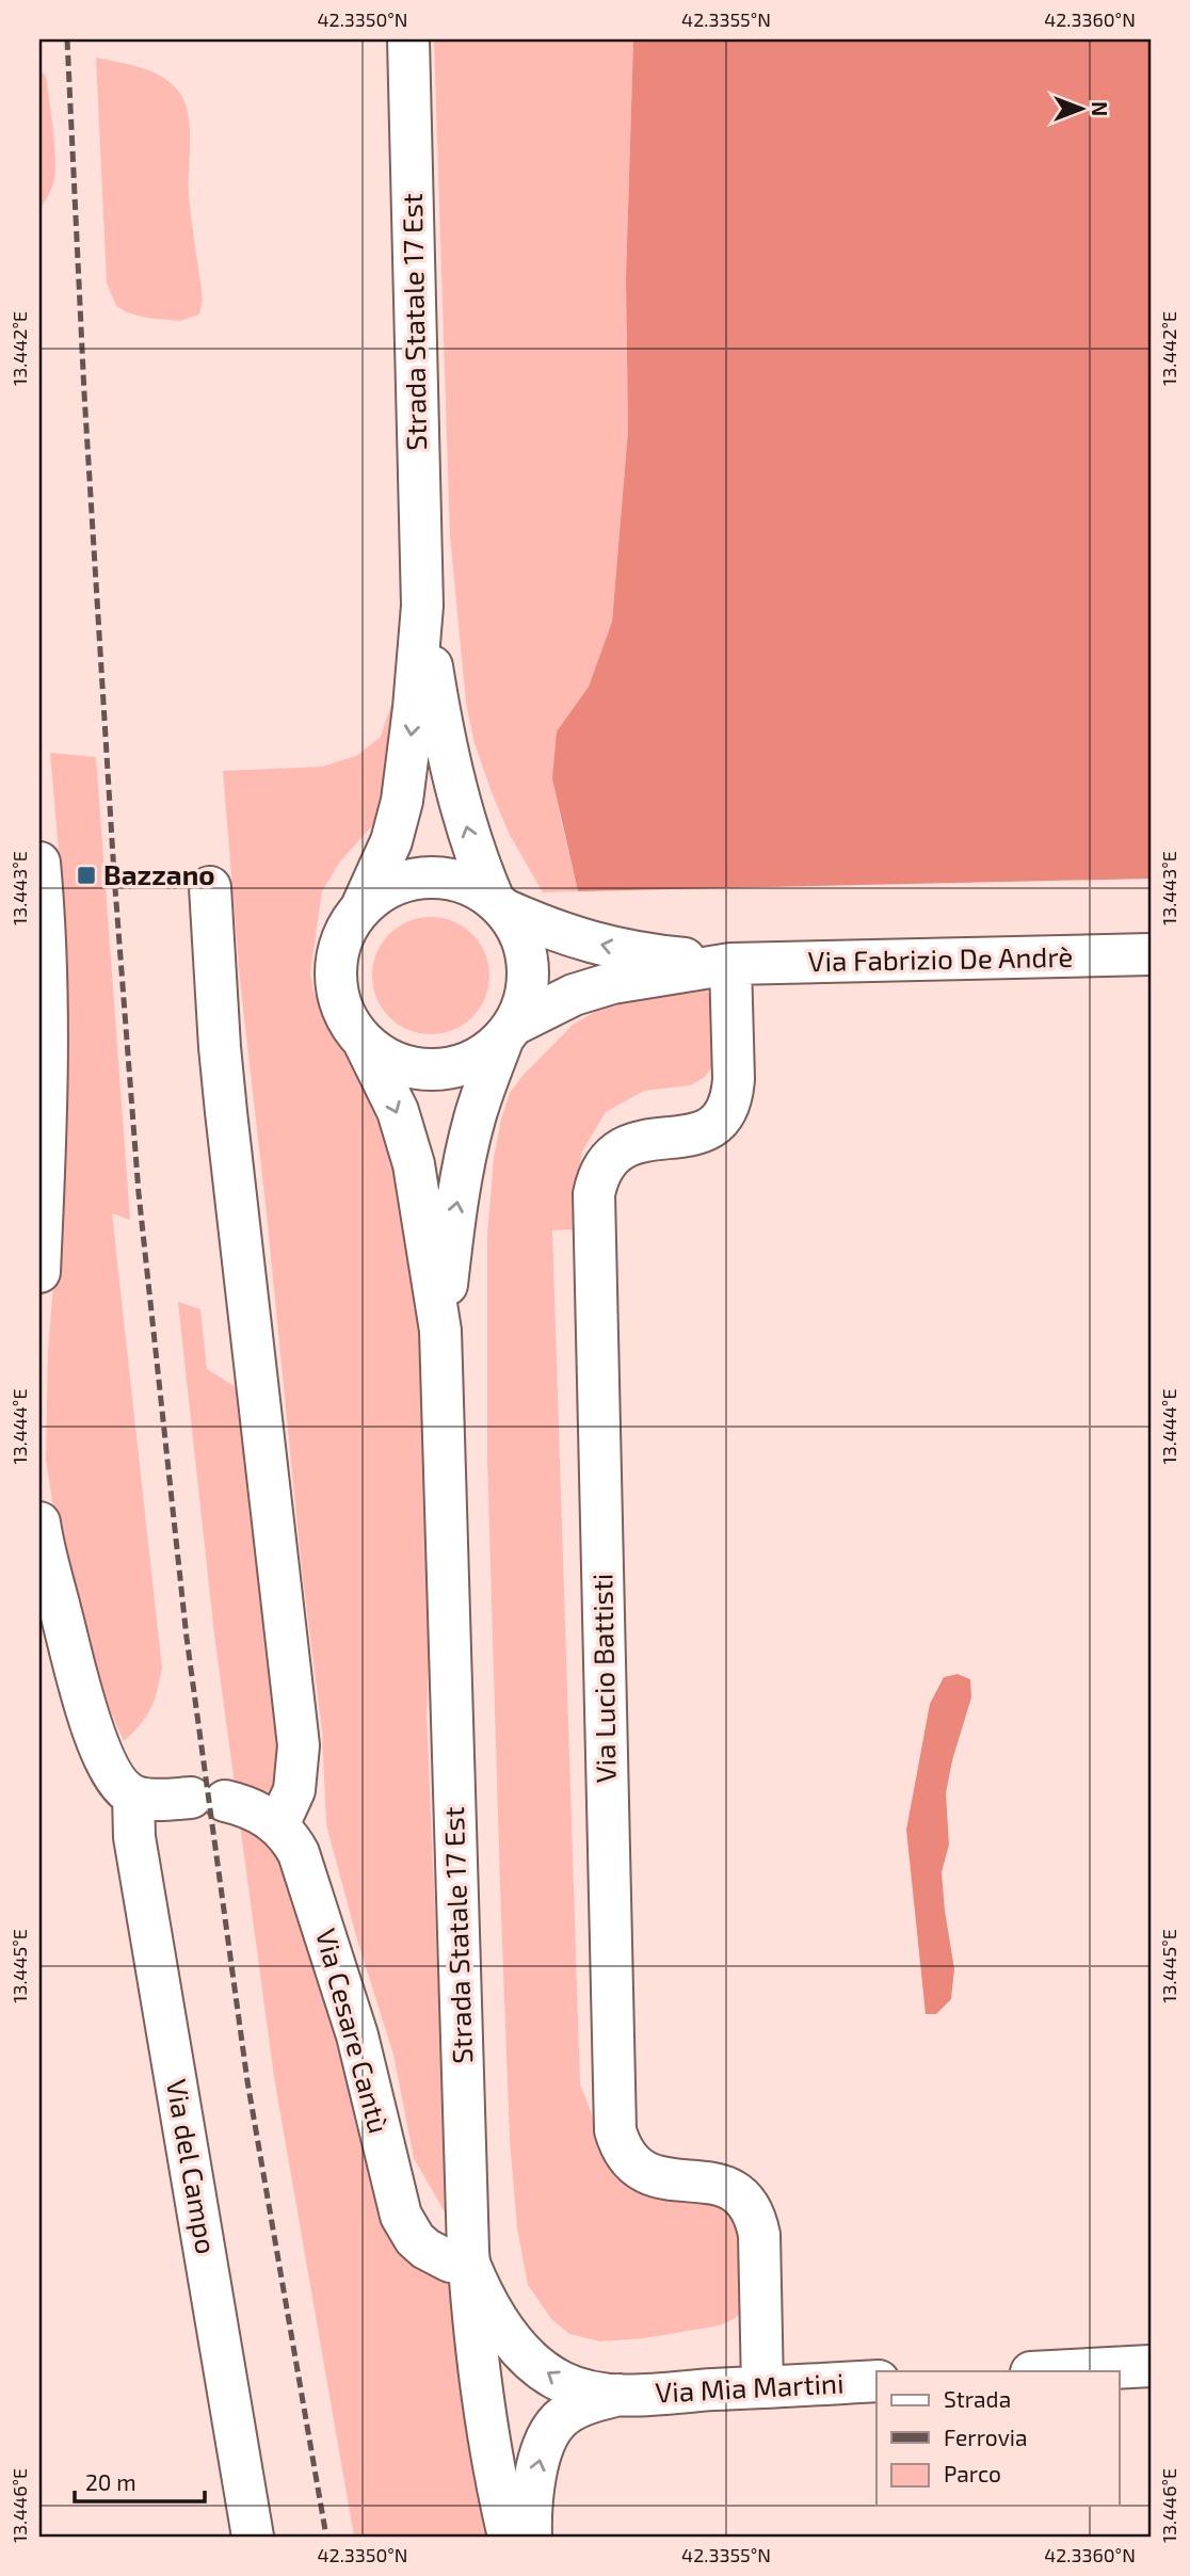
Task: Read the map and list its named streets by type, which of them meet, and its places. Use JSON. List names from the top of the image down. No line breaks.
{"streets":{"street":["Strada Statale 17 Est","Via Fabrizio De Andrè","Via Lucio Battisti","Via Cesare Cantù","Via del Campo","Via Mia Martini"]},"crossings":[["Strada Statale 17 Est","Via Fabrizio De Andrè"],["Strada Statale 17 Est","Via Cesare Cantù"],["Strada Statale 17 Est","Via Mia Martini"],["Via Fabrizio De Andrè","Via Lucio Battisti"],["Via Lucio Battisti","Via Mia Martini"],["Via Cesare Cantù","Via del Campo"],["Via Cesare Cantù","Via Mia Martini"]],"places":{"transit":["Bazzano"]},"legend":["Strada","Ferrovia","Parco"],"scale_bar":"20 m","north":"right","coordinates":["42.3350°N","42.3355°N","42.3360°N","13.442°E","13.443°E","13.444°E","13.445°E","13.446°E"]}
